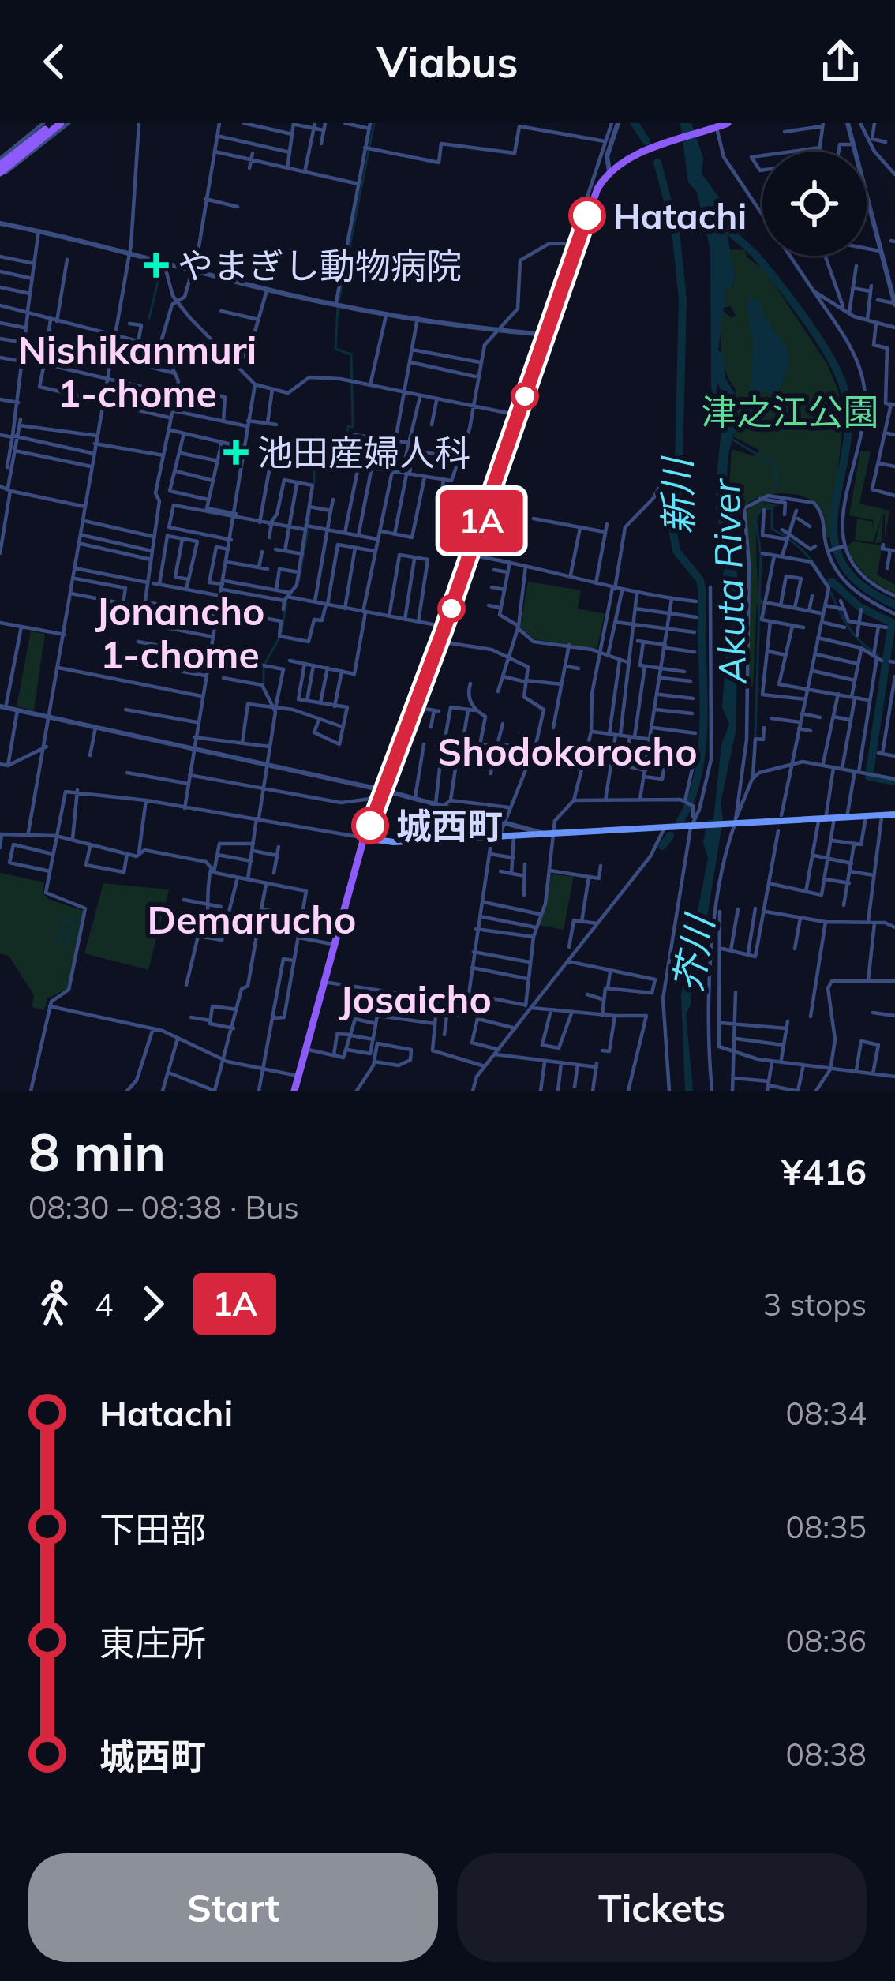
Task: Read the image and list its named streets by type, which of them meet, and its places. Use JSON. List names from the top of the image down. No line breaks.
{"districts":["Nishikanmuri 1-chome","Jonancho 1-chome","Shodokorocho","Demarucho","Josaicho"],"water":["新川","Akuta River","芥川"],"parks":["津之江公園"],"places":{"other":["Hatachi","城西町"],"health":["やまぎし動物病院","池田産婦人科"]},"lines":["bus line 1A"],"page":{"header":"Viabus","on_map":"1A","heading":["8 min","08:30 – 08:38 · Bus","¥416"],"legs":["4","1A","3 stops"],"list":[{"name":"Hatachi","value":"08:34"},{"name":"下田部","value":"08:35"},{"name":"東庄所","value":"08:36"},{"name":"城西町","value":"08:38"}],"buttons":["Start","Tickets"]}}
